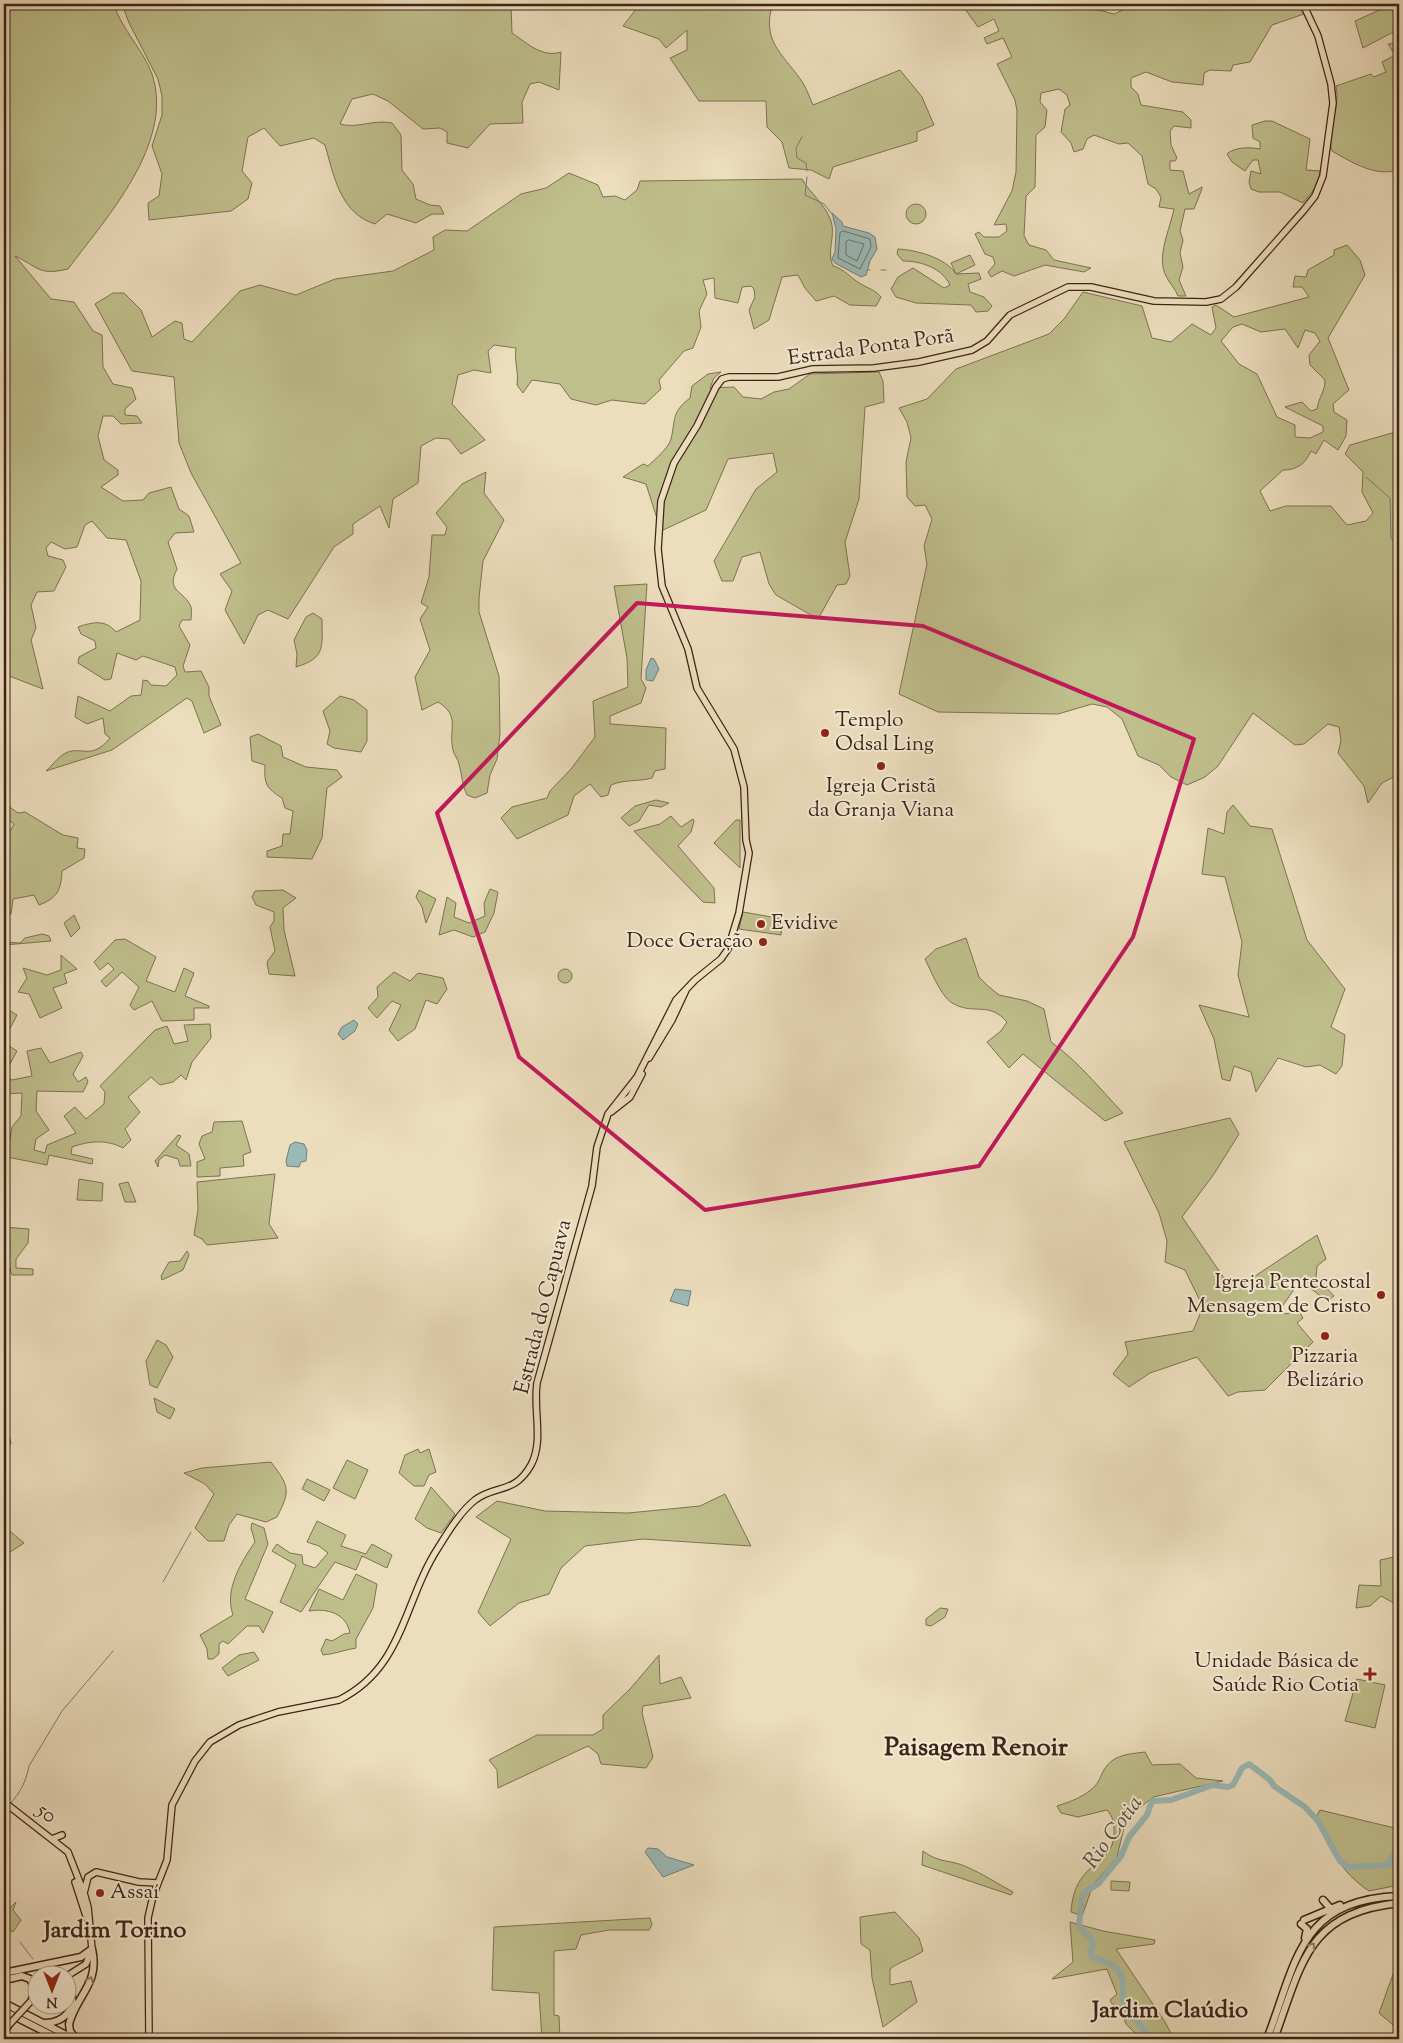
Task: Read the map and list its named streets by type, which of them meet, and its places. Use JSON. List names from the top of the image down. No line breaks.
{"streets":{"main road":["Estrada Ponta Porã","Estrada do Capuava","50"]},"crossings":[["Estrada Ponta Porã","Estrada do Capuava"]],"districts":["Paisagem Renoir","Jardim Torino","Jardim Claúdio"],"water":["Rio Cotia"],"places":{"other":["Templo Odsal Ling","Igreja Cristã da Granja Viana","Evidive","Doce Geração","Igreja Pentecostal Mensagem de Cristo","Pizzaria Belizário","Assaí"],"health":["Unidade Básica de Saúde Rio Cotia"]},"north":"bottom"}
